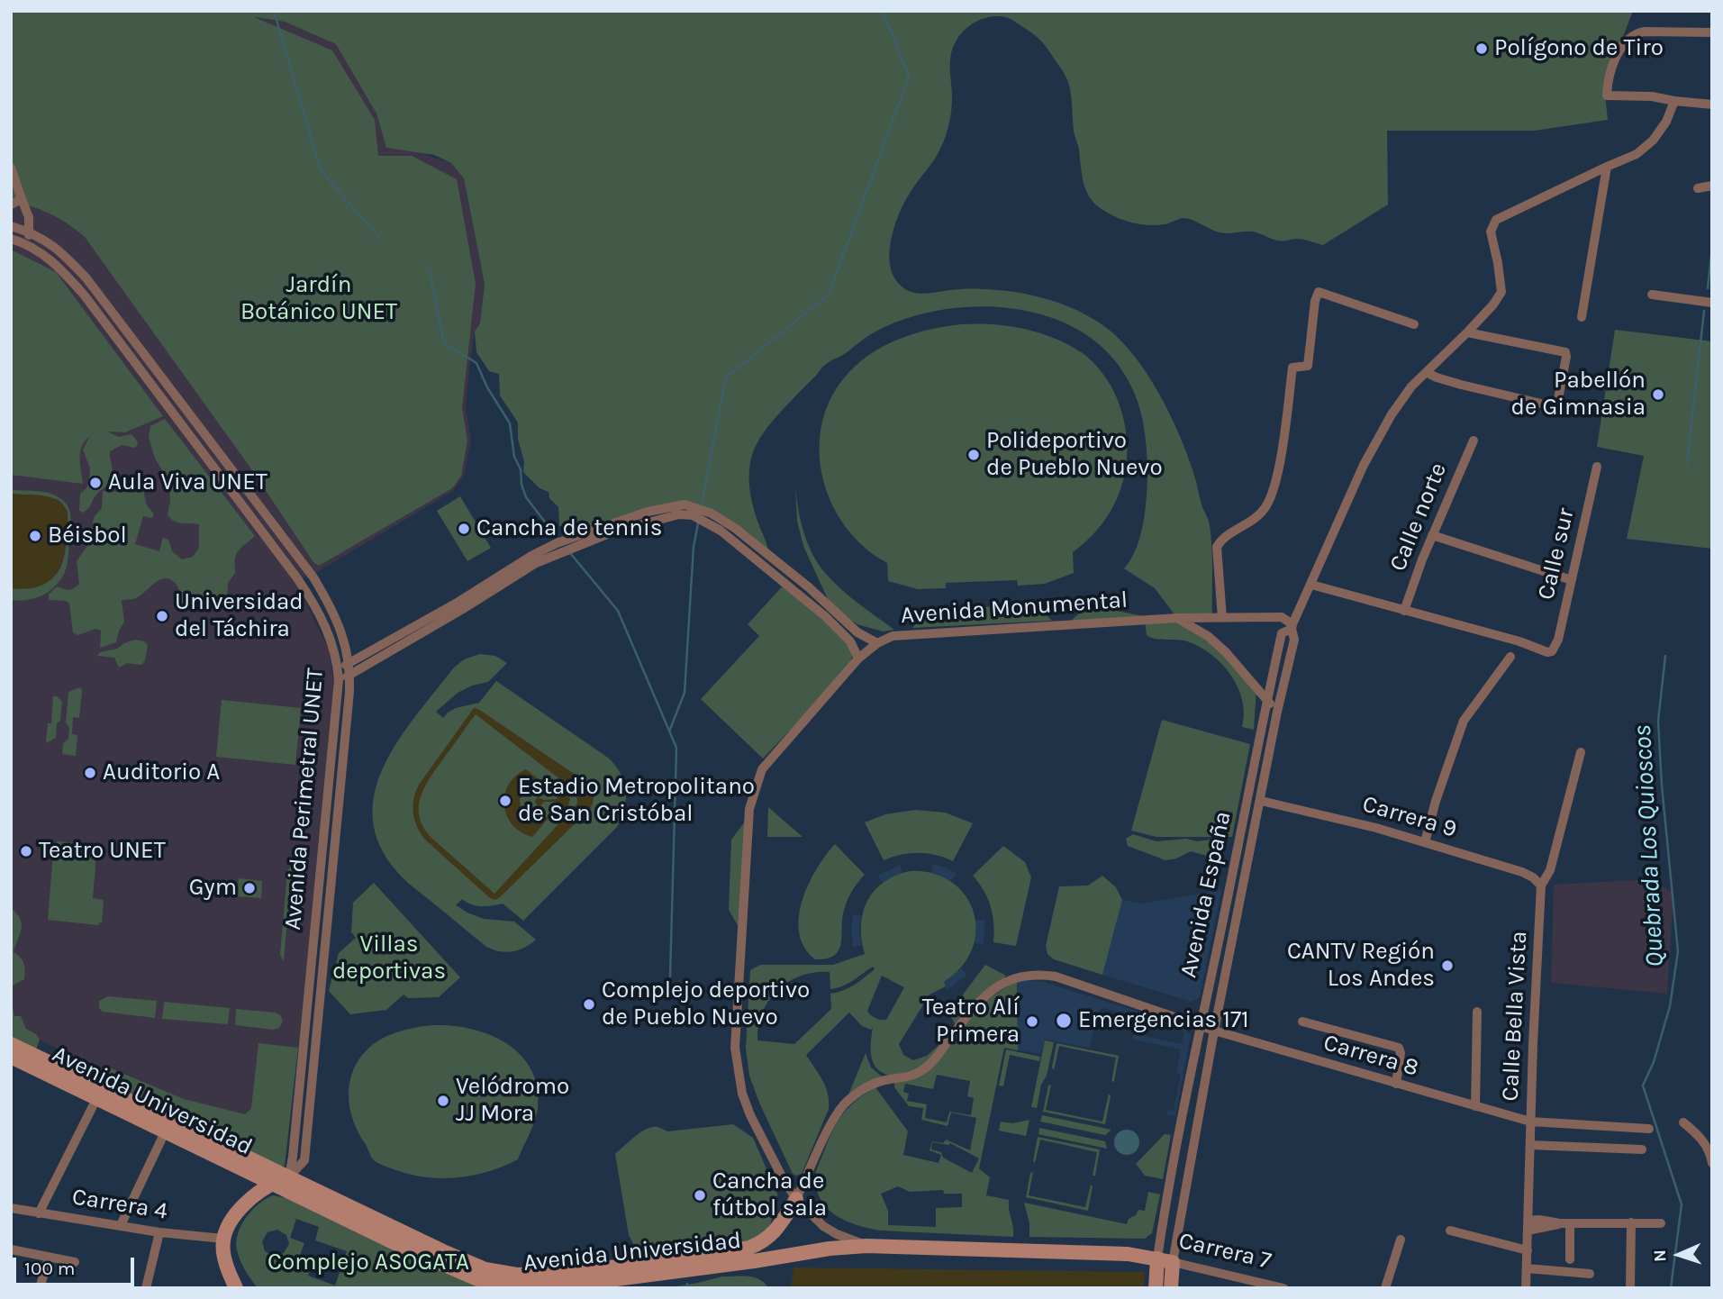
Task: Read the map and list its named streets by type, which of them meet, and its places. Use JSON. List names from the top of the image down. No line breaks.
{"streets":{"street":["Calle norte","Calle sur","Avenida Monumental","Avenida Perimetral UNET","Carrera 9","Avenida España","Calle Bella Vista","Carrera 8","Avenida Universidad","Carrera 4","Carrera 7"]},"crossings":[["Calle norte","Calle sur"],["Avenida Monumental","Avenida España"],["Avenida Monumental","Carrera 8"],["Avenida Monumental","Avenida Universidad"],["Avenida Perimetral UNET","Avenida Universidad"],["Carrera 9","Avenida España"],["Carrera 9","Calle Bella Vista"],["Avenida España","Carrera 8"],["Avenida España","Avenida Universidad"],["Avenida España","Carrera 7"],["Calle Bella Vista","Carrera 8"],["Carrera 8","Avenida Universidad"],["Avenida Universidad","Carrera 7"]],"water":["Quebrada Los Quioscos"],"parks":["Jardín Botánico UNET","Villas deportivas","Complejo ASOGATA"],"places":["Polígono de Tiro","Pabellón de Gimnasia","Polideportivo de Pueblo Nuevo","Aula Viva UNET","Cancha de tennis","Béisbol","Universidad del Táchira","Auditorio A","Estadio Metropolitano de San Cristóbal","Teatro UNET","Gym","CANTV Región Los Andes","Complejo deportivo de Pueblo Nuevo","Emergencias 171","Teatro Alí Primera","Velódromo JJ Mora","Cancha de fútbol sala"],"scale_bar":"100 m","north":"left"}
